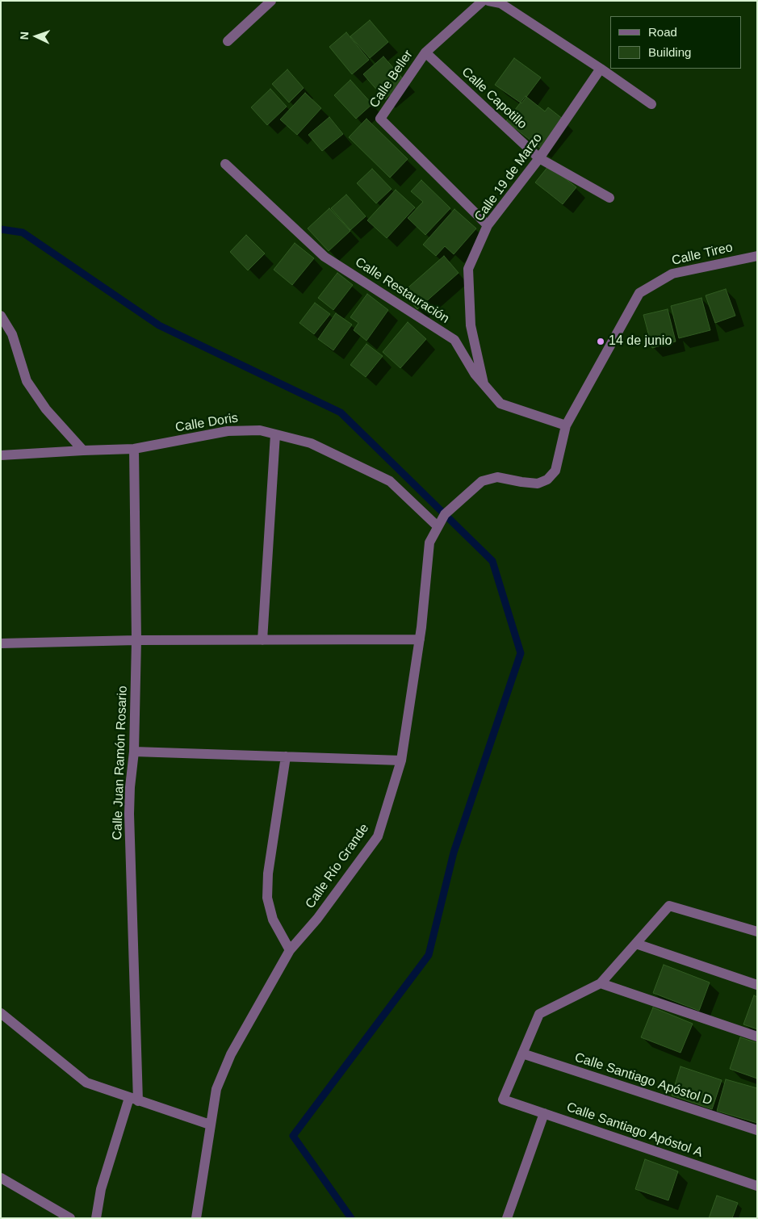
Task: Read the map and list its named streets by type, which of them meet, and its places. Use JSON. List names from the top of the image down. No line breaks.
{"streets":{"street":["Calle Beller","Calle Capotillo","Calle 19 de Marzo","Calle Tireo","Calle Restauración","Calle Doris","Calle Juan Ramón Rosario","Calle Río Grande","Calle Santiago Apóstol D","Calle Santiago Apóstol A"]},"crossings":[["Calle Beller","Calle Capotillo"],["Calle Beller","Calle 19 de Marzo"],["Calle Capotillo","Calle 19 de Marzo"],["Calle 19 de Marzo","Calle Restauración"],["Calle Tireo","Calle Restauración"],["Calle Tireo","Calle Río Grande"],["Calle Restauración","Calle Río Grande"],["Calle Doris","Calle Juan Ramón Rosario"],["Calle Doris","Calle Río Grande"],["Calle Santiago Apóstol D","Calle Santiago Apóstol A"]],"places":["14 de junio"],"legend":["Road","Building"],"north":"left"}
